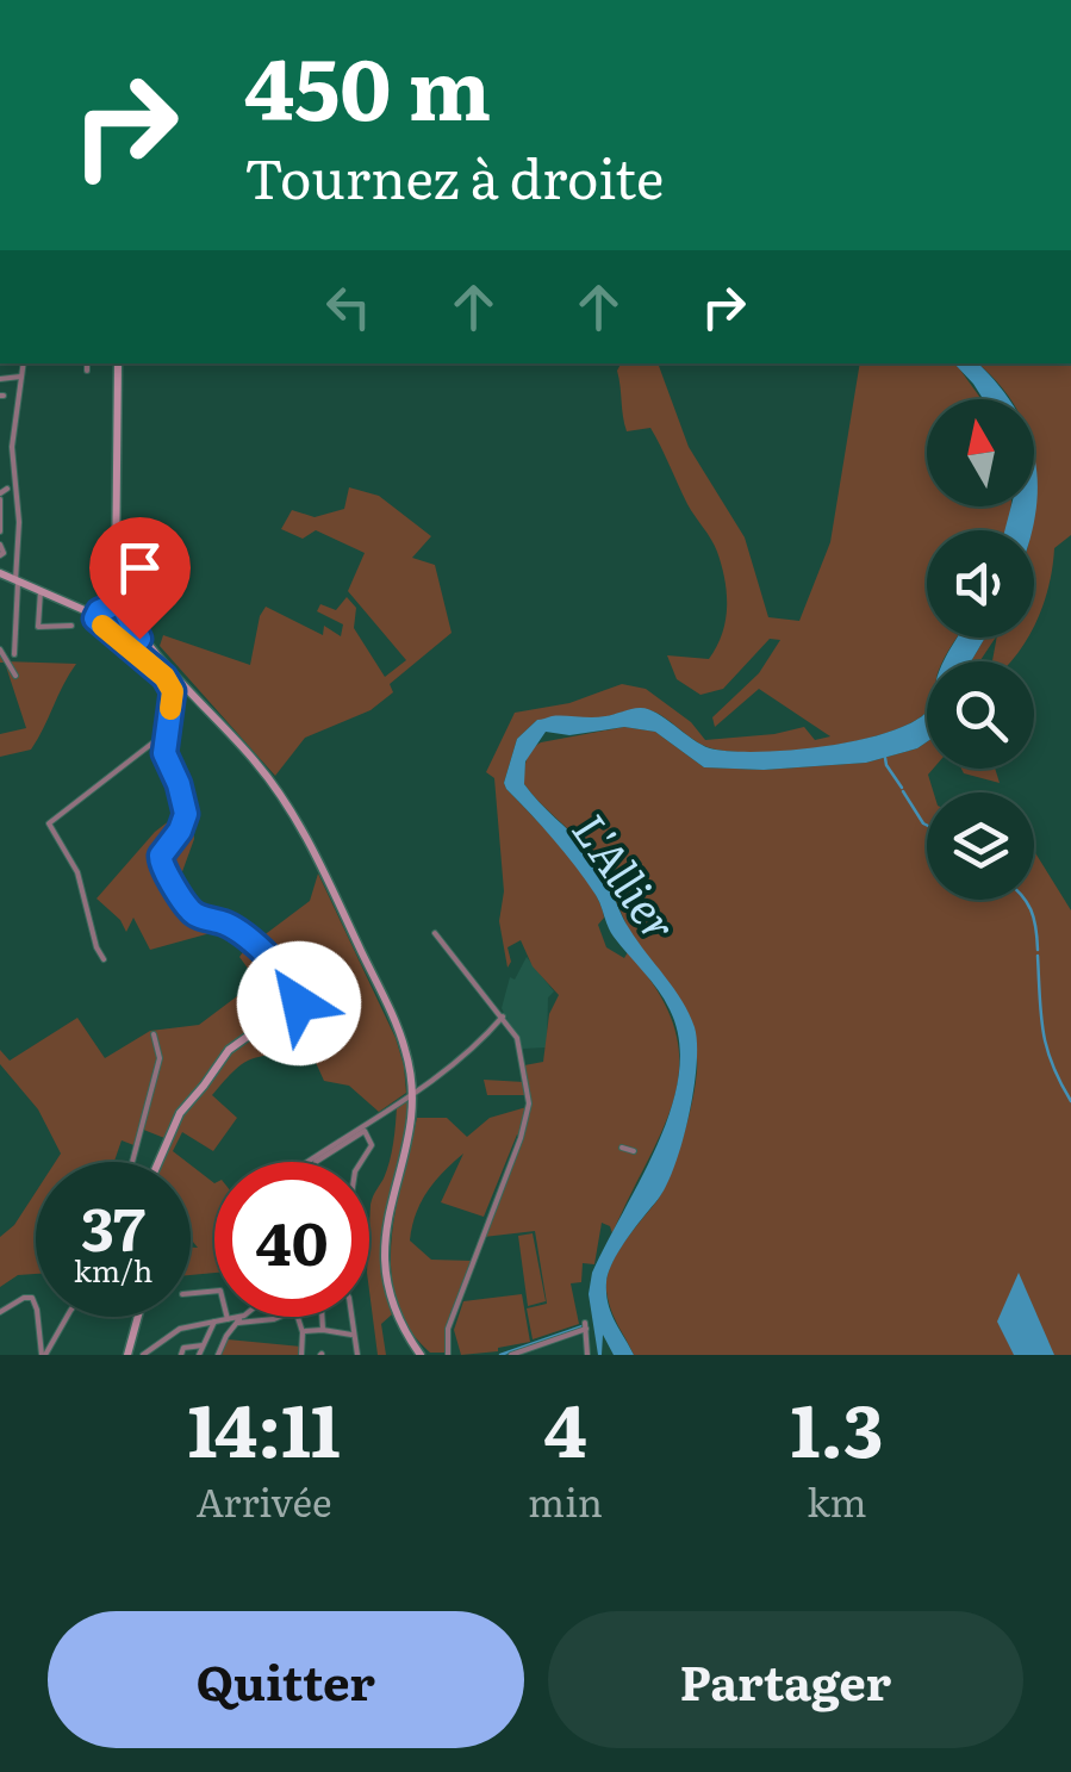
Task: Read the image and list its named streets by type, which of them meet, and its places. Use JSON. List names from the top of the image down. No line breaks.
{"water":["L'Allier"],"north":"top","page":{"turn":["450 m","Tournez à droite"],"speed":"37 km/h","limit":"40","eta":["14:11","Arrivée","4","min","1.3","km"],"buttons":["Quitter","Partager"]}}
